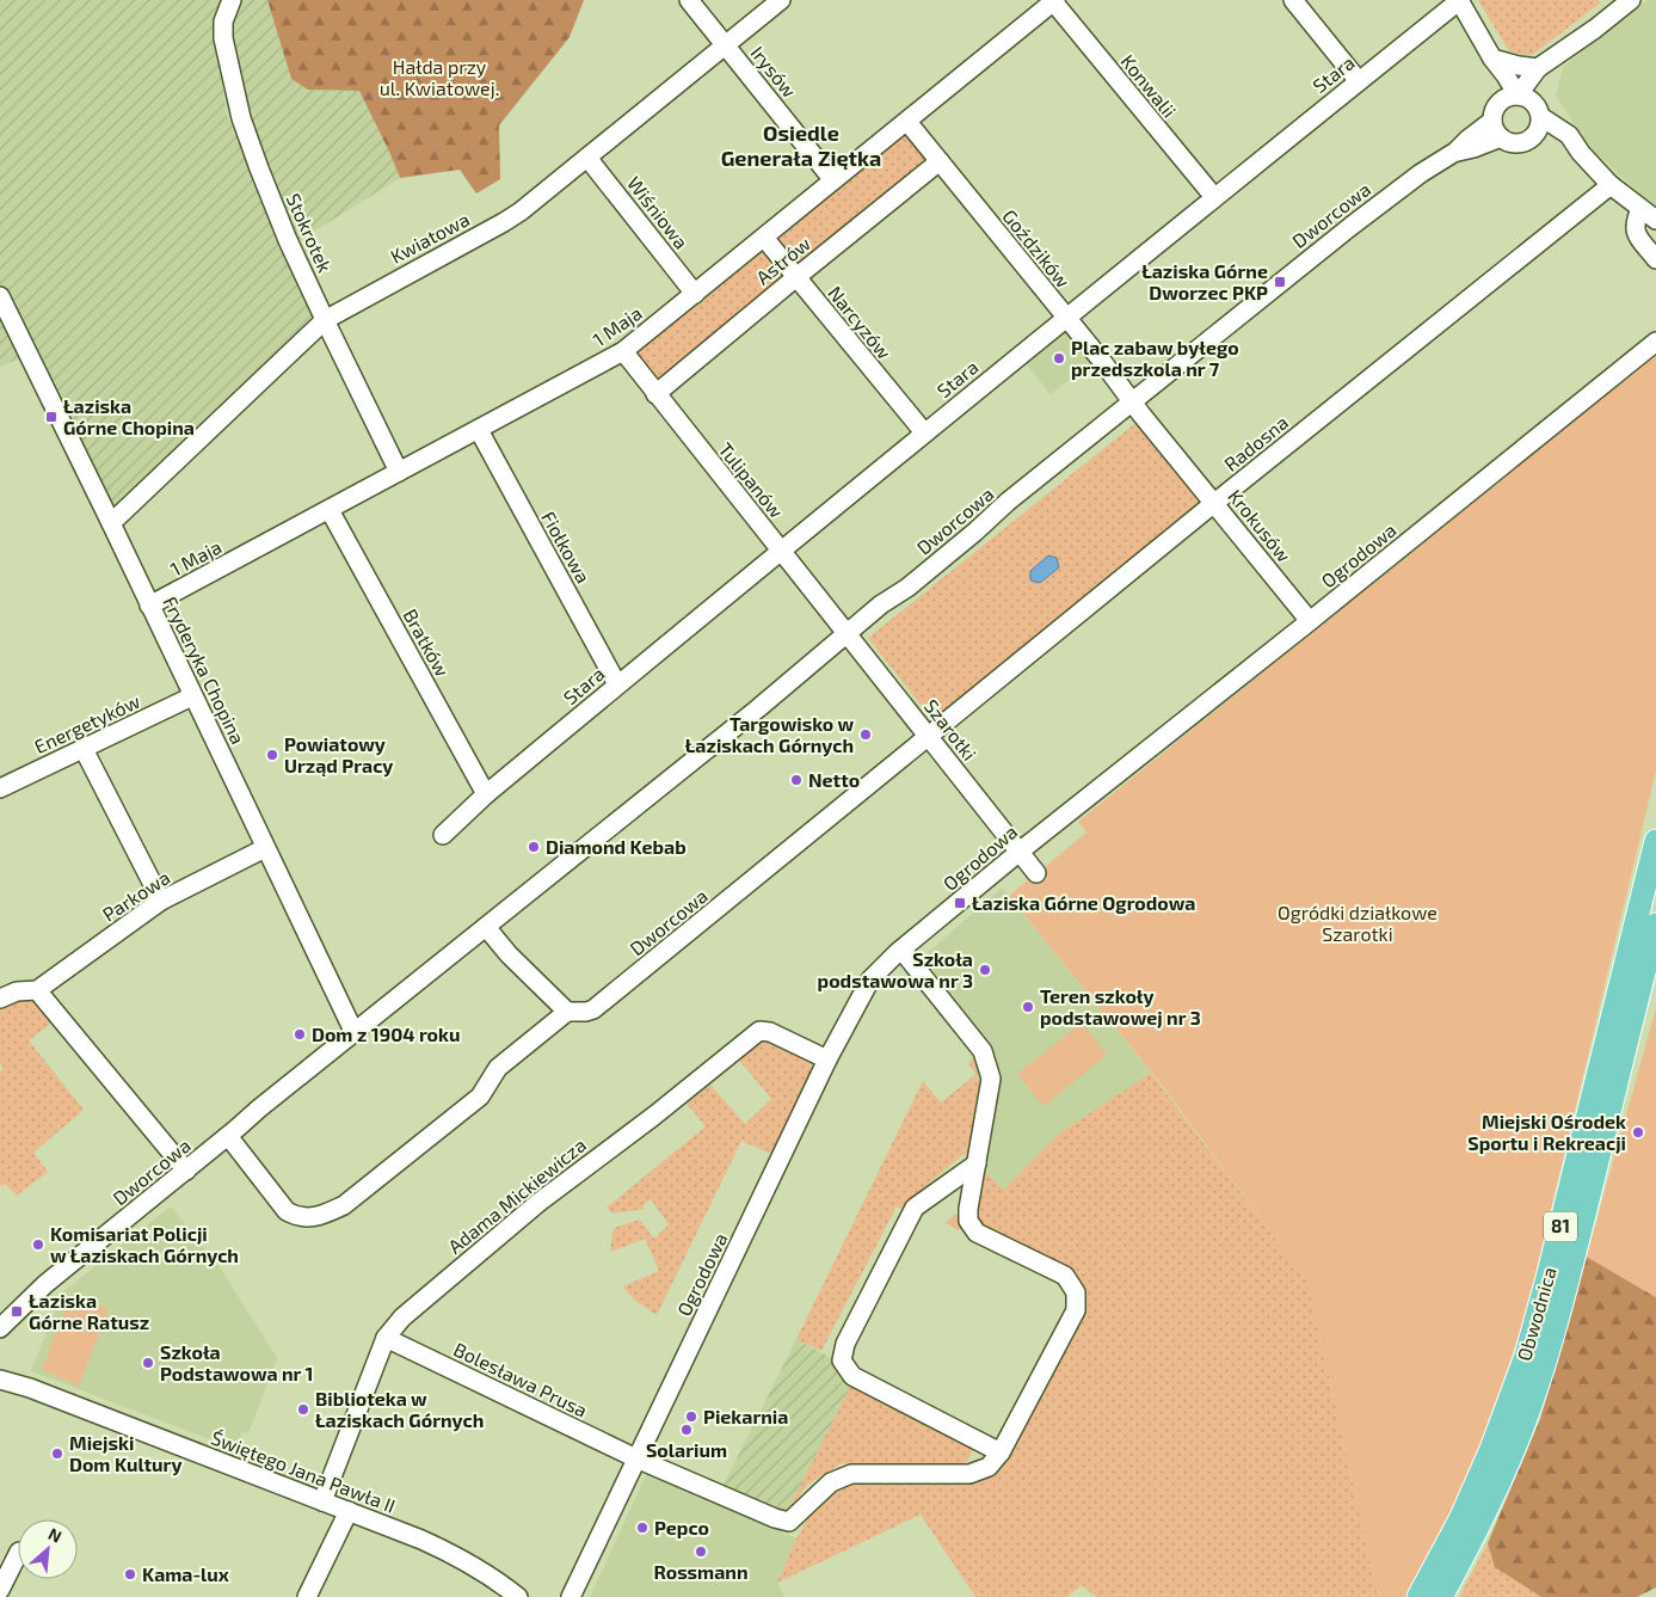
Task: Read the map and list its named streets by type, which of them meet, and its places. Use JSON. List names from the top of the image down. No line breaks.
{"streets":{"main road":["81","Obwodnica"],"street":["Irysów","Stara","Konwalii","Wiśniowa","Dworcowa","Stokrotek","Kwiatowa","Goździków","Astrów","Narcyzów","1 Maja","Radosna","Tulipanów","Krokusów","Fiołkowa","Ogrodowa","Bratków","Fryderyka Chopina","Energetyków","Szarotki","Parkowa","Adama Mickiewicza","Bolesława Prusa","Świętego Jana Pawła II"]},"crossings":[["Irysów","Kwiatowa"],["Irysów","1 Maja"],["Stara","Konwalii"],["Stara","Goździków"],["Stara","Narcyzów"],["Stara","Tulipanów"],["Stara","Fiołkowa"],["Stara","Bratków"],["Konwalii","1 Maja"],["Wiśniowa","Kwiatowa"],["Wiśniowa","1 Maja"],["Dworcowa","Goździków"],["Dworcowa","Radosna"],["Dworcowa","Tulipanów"],["Dworcowa","Krokusów"],["Dworcowa","Fryderyka Chopina"],["Dworcowa","Szarotki"],["Stokrotek","Kwiatowa"],["Stokrotek","1 Maja"],["Kwiatowa","Fryderyka Chopina"],["Goździków","Astrów"],["Goździków","1 Maja"],["Goździków","Krokusów"],["Astrów","Narcyzów"],["Astrów","Tulipanów"],["Narcyzów","1 Maja"],["1 Maja","Tulipanów"],["1 Maja","Fiołkowa"],["1 Maja","Bratków"],["1 Maja","Fryderyka Chopina"],["Radosna","Krokusów"],["Radosna","Szarotki"],["Tulipanów","Szarotki"],["Krokusów","Ogrodowa"],["Ogrodowa","Szarotki"],["Ogrodowa","Adama Mickiewicza"],["Ogrodowa","Bolesława Prusa"],["Fryderyka Chopina","Energetyków"],["Fryderyka Chopina","Parkowa"],["Adama Mickiewicza","Bolesława Prusa"],["Adama Mickiewicza","Świętego Jana Pawła II"]],"districts":["Osiedle Generała Ziętka"],"parks":["Hałda przy ul. Kwiatowej.","Ogródki działkowe Szarotki"],"places":{"transit":["Łaziska Górne Dworzec PKP","Łaziska Górne Chopina","Łaziska Górne Ogrodowa","Łaziska Górne Ratusz"],"other":["Plac zabaw byłego przedszkola nr 7","Targowisko w Łaziskach Górnych","Powiatowy Urząd Pracy","Netto","Diamond Kebab","Szkoła podstawowa nr 3","Teren szkoły podstawowej nr 3","Dom z 1904 roku","Miejski Ośrodek Sportu i Rekreacji","Komisariat Policji w Łaziskach Górnych","Szkoła Podstawowa nr 1","Biblioteka w Łaziskach Górnych","Piekarnia","Solarium","Miejski Dom Kultury","Pepco","Rossmann","Kama-lux"]},"north":"top right"}
